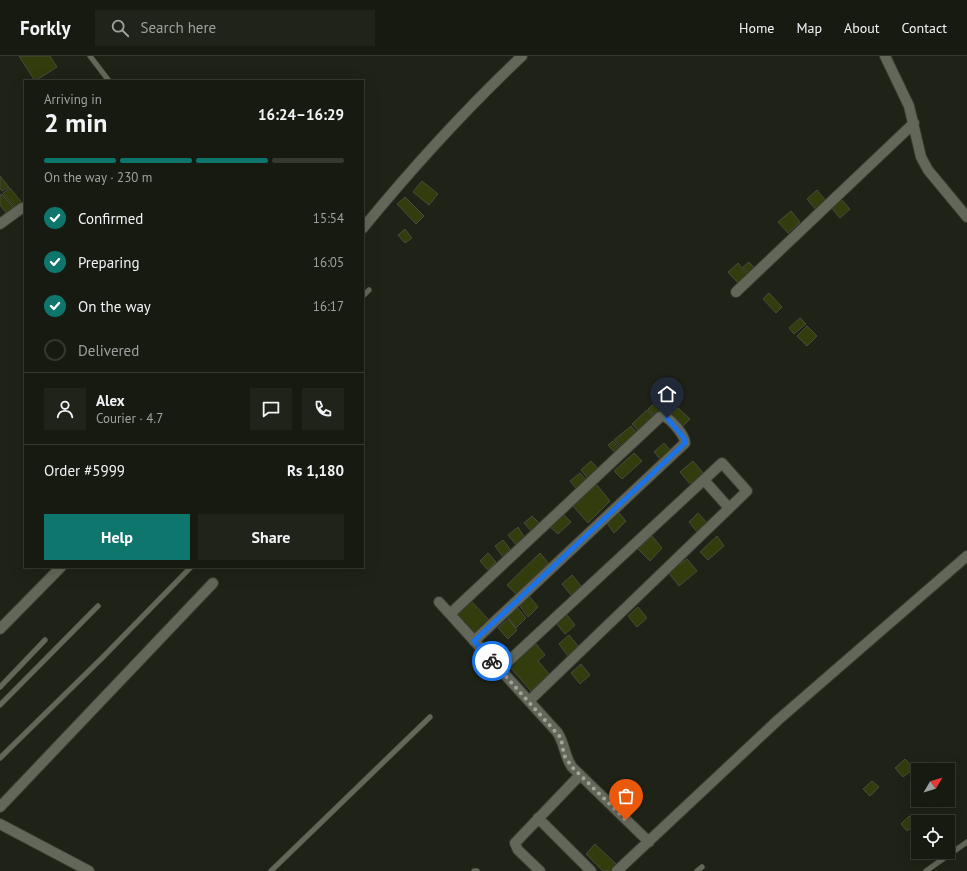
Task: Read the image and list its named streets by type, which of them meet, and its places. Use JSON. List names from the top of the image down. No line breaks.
{"north":"top right","page":{"header":"Forkly","search":"Search here","nav":["Home","Map","About","Contact"],"heading":["2 min","Arriving in","16:24–16:29"],"panel":["Alex","Courier · 4.7","Order #5999","Rs 1,180"],"bar":"On the way · 230 m","list":[["Confirmed","15:54"],["Preparing","16:05"],["On the way","16:17"],"Delivered"],"buttons":["Help","Share"]}}
